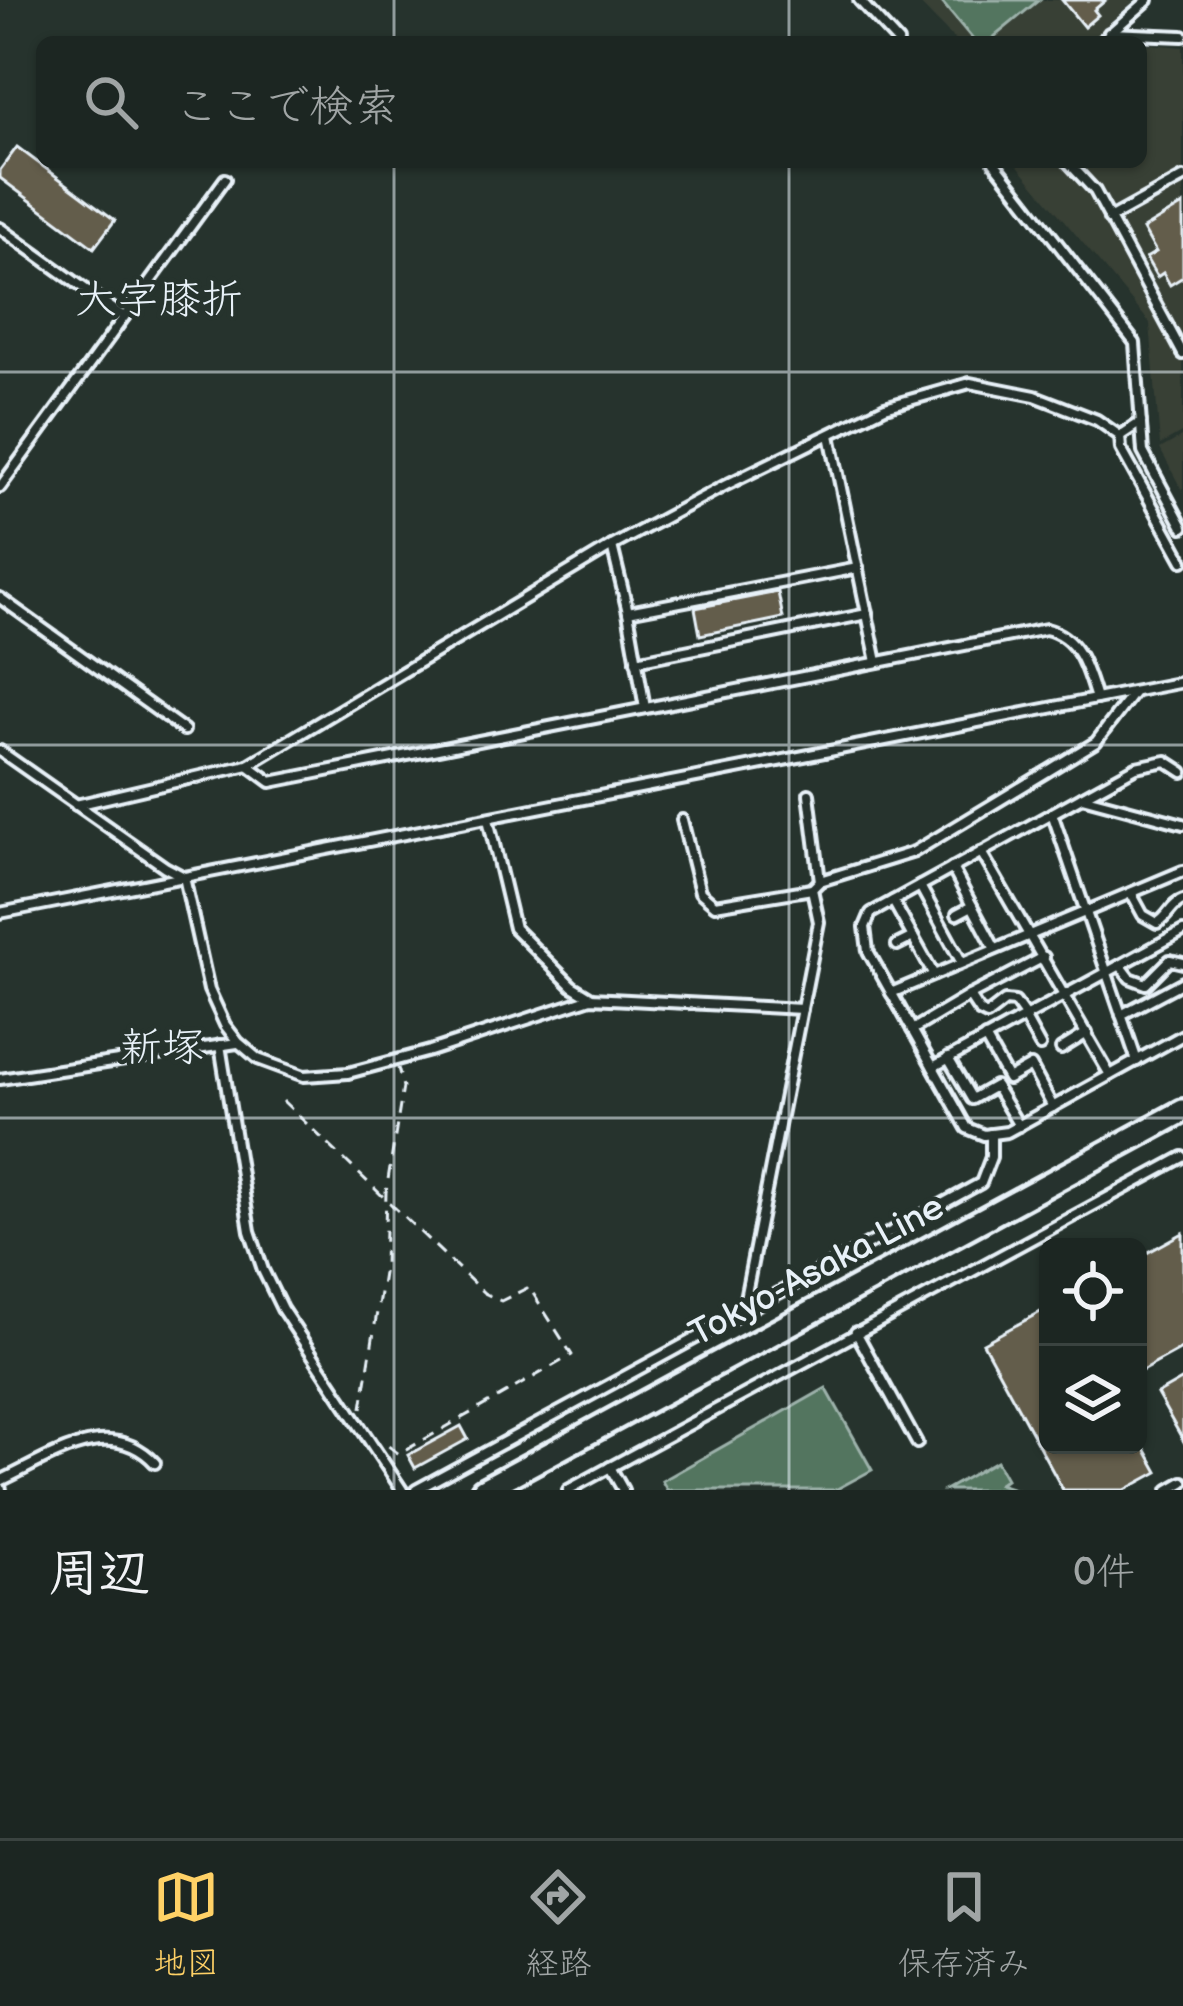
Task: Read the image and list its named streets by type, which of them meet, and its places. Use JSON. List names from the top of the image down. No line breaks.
{"streets":{"main road":["Tokyo-Asaka Line"]},"districts":["大字膝折","新塚"],"page":{"search":"ここで検索","heading":["周辺","0件"],"nav":["地図","経路","保存済み"]}}
